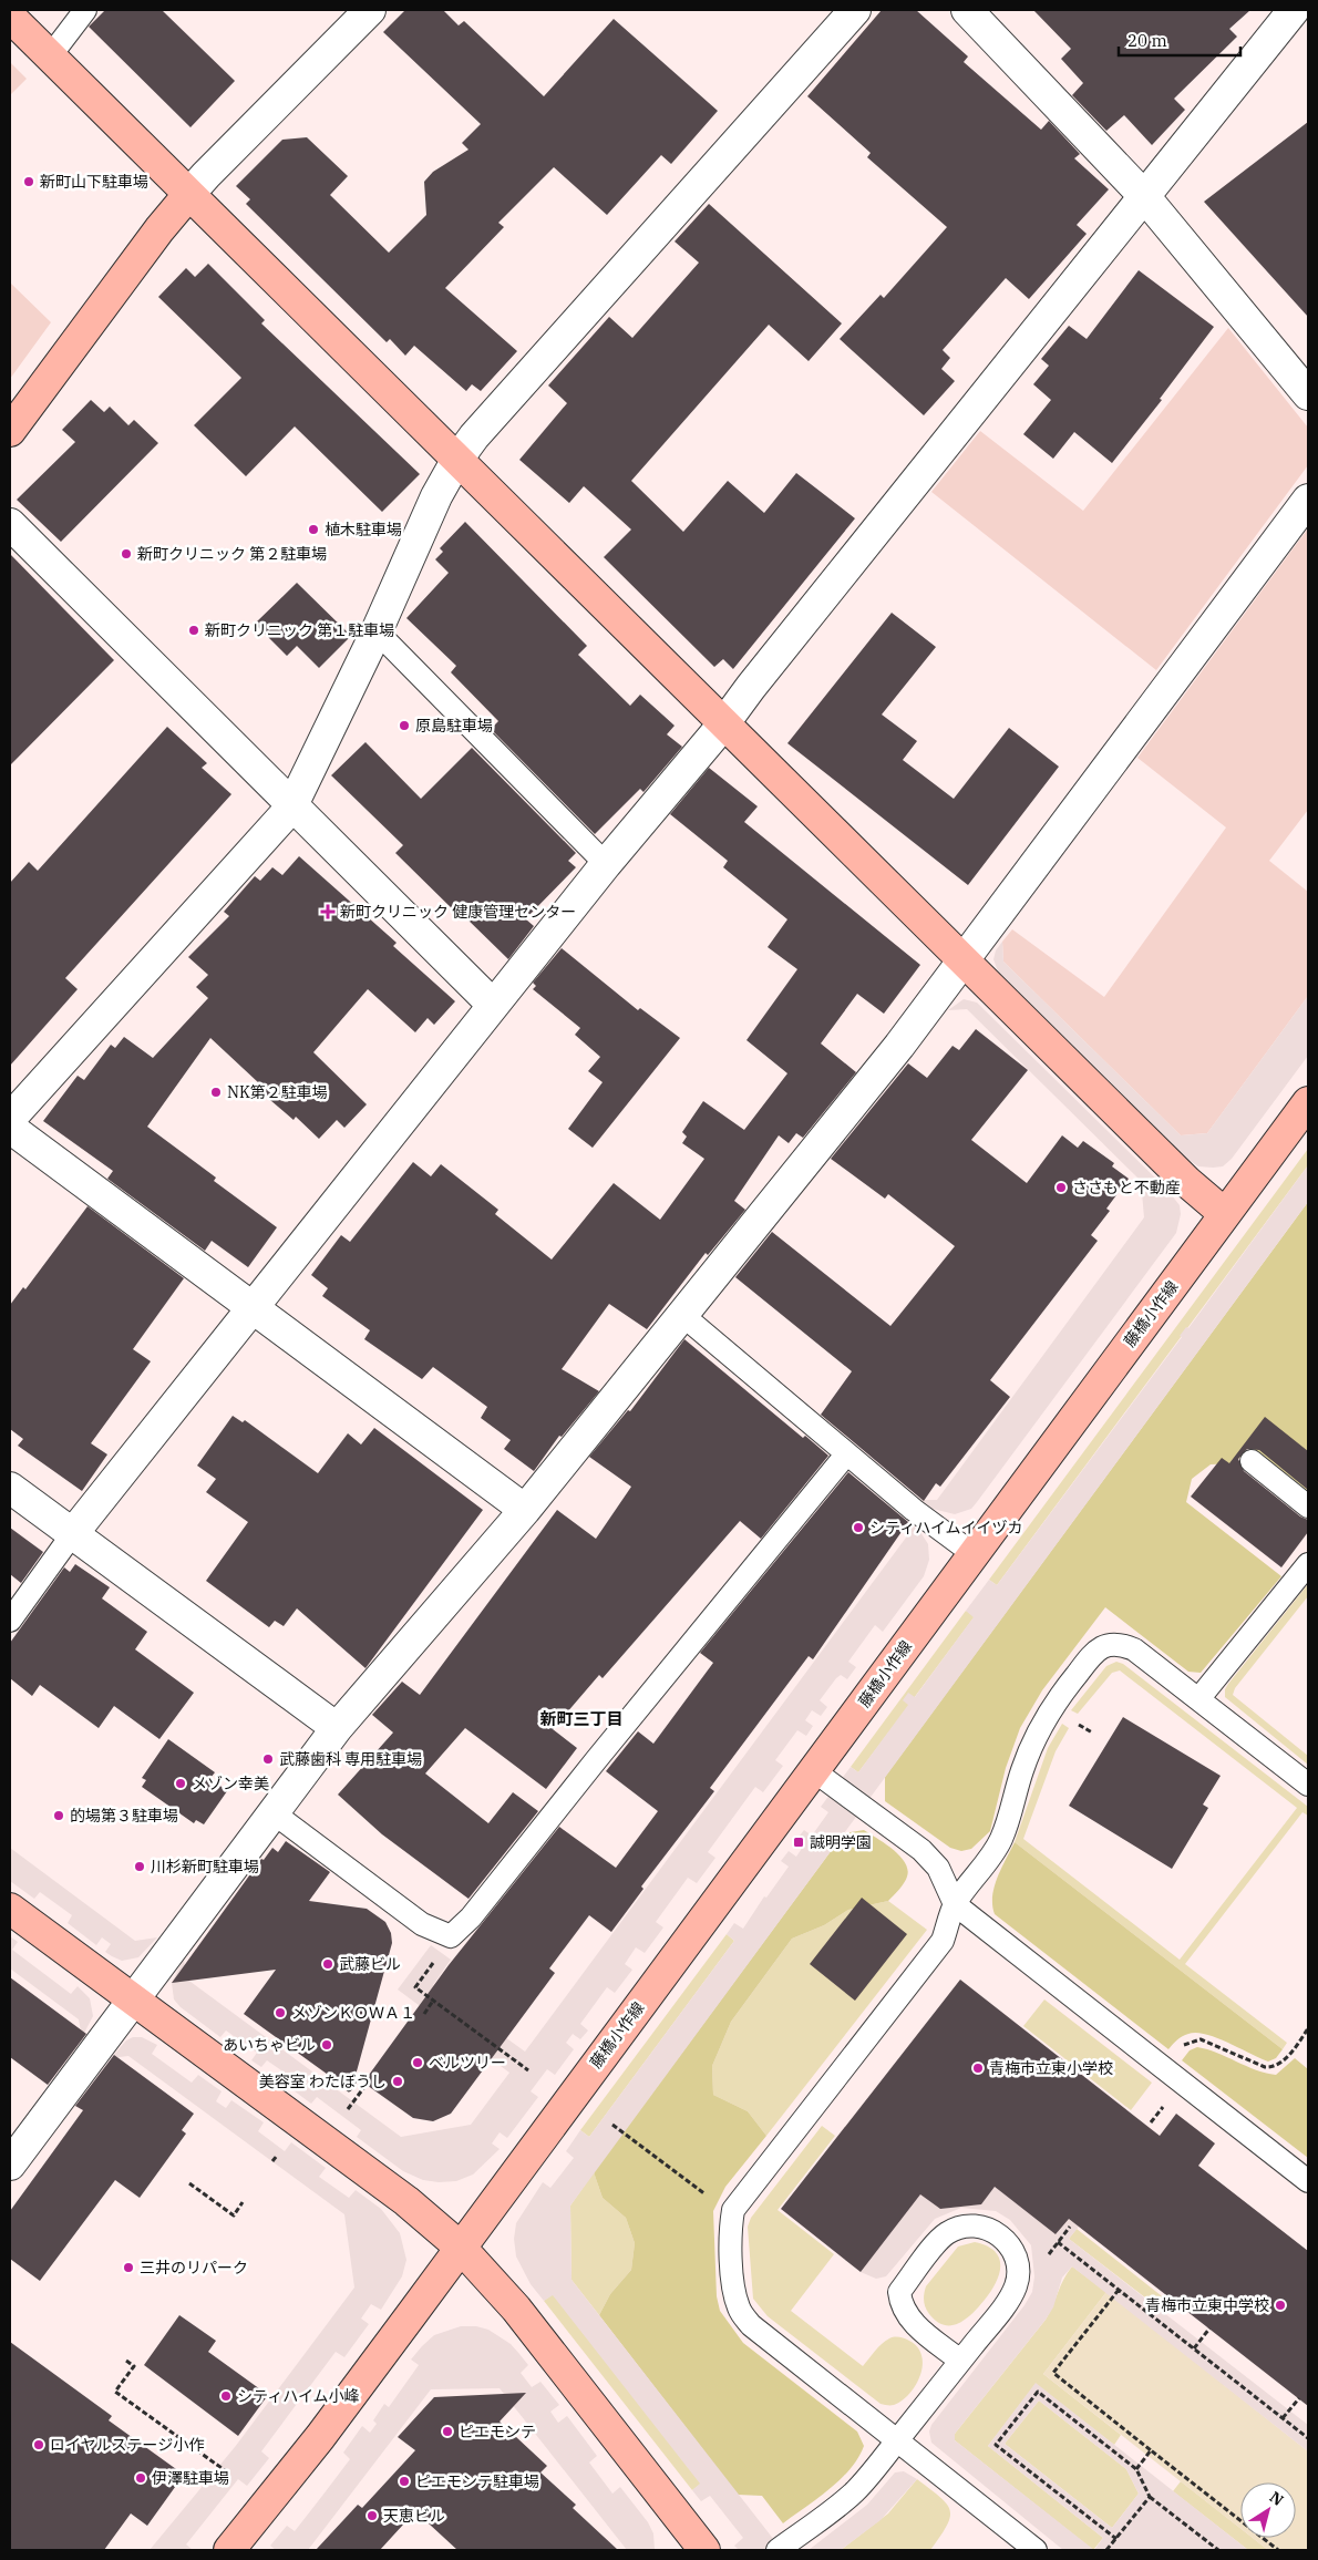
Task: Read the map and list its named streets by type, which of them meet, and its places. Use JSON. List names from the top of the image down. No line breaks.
{"streets":{"street":["藤橋小作線"]},"districts":["新町三丁目"],"places":{"other":["新町山下駐車場","植木駐車場","新町クリニック 第２駐車場","新町クリニック 第１駐車場","原島駐車場","NK第２駐車場","ささもと不動産","シティハイムイイヅカ","武藤歯科 専用駐車場","メゾン幸美","的場第３駐車場","川杉新町駐車場","武藤ビル","メゾンＫＯＷＡ１","あいちゃビル","ベルツリー","青梅市立東小学校","美容室 わたぼうし","三井のリパーク","青梅市立東中学校","シティハイム小峰","ピエモンテ","ロイヤルステージ小作","伊澤駐車場","ピエモンテ駐車場","天恵ビル"],"health":["新町クリニック 健康管理センター"],"transit":["誠明学園"]},"scale_bar":"20 m","north":"top right"}
